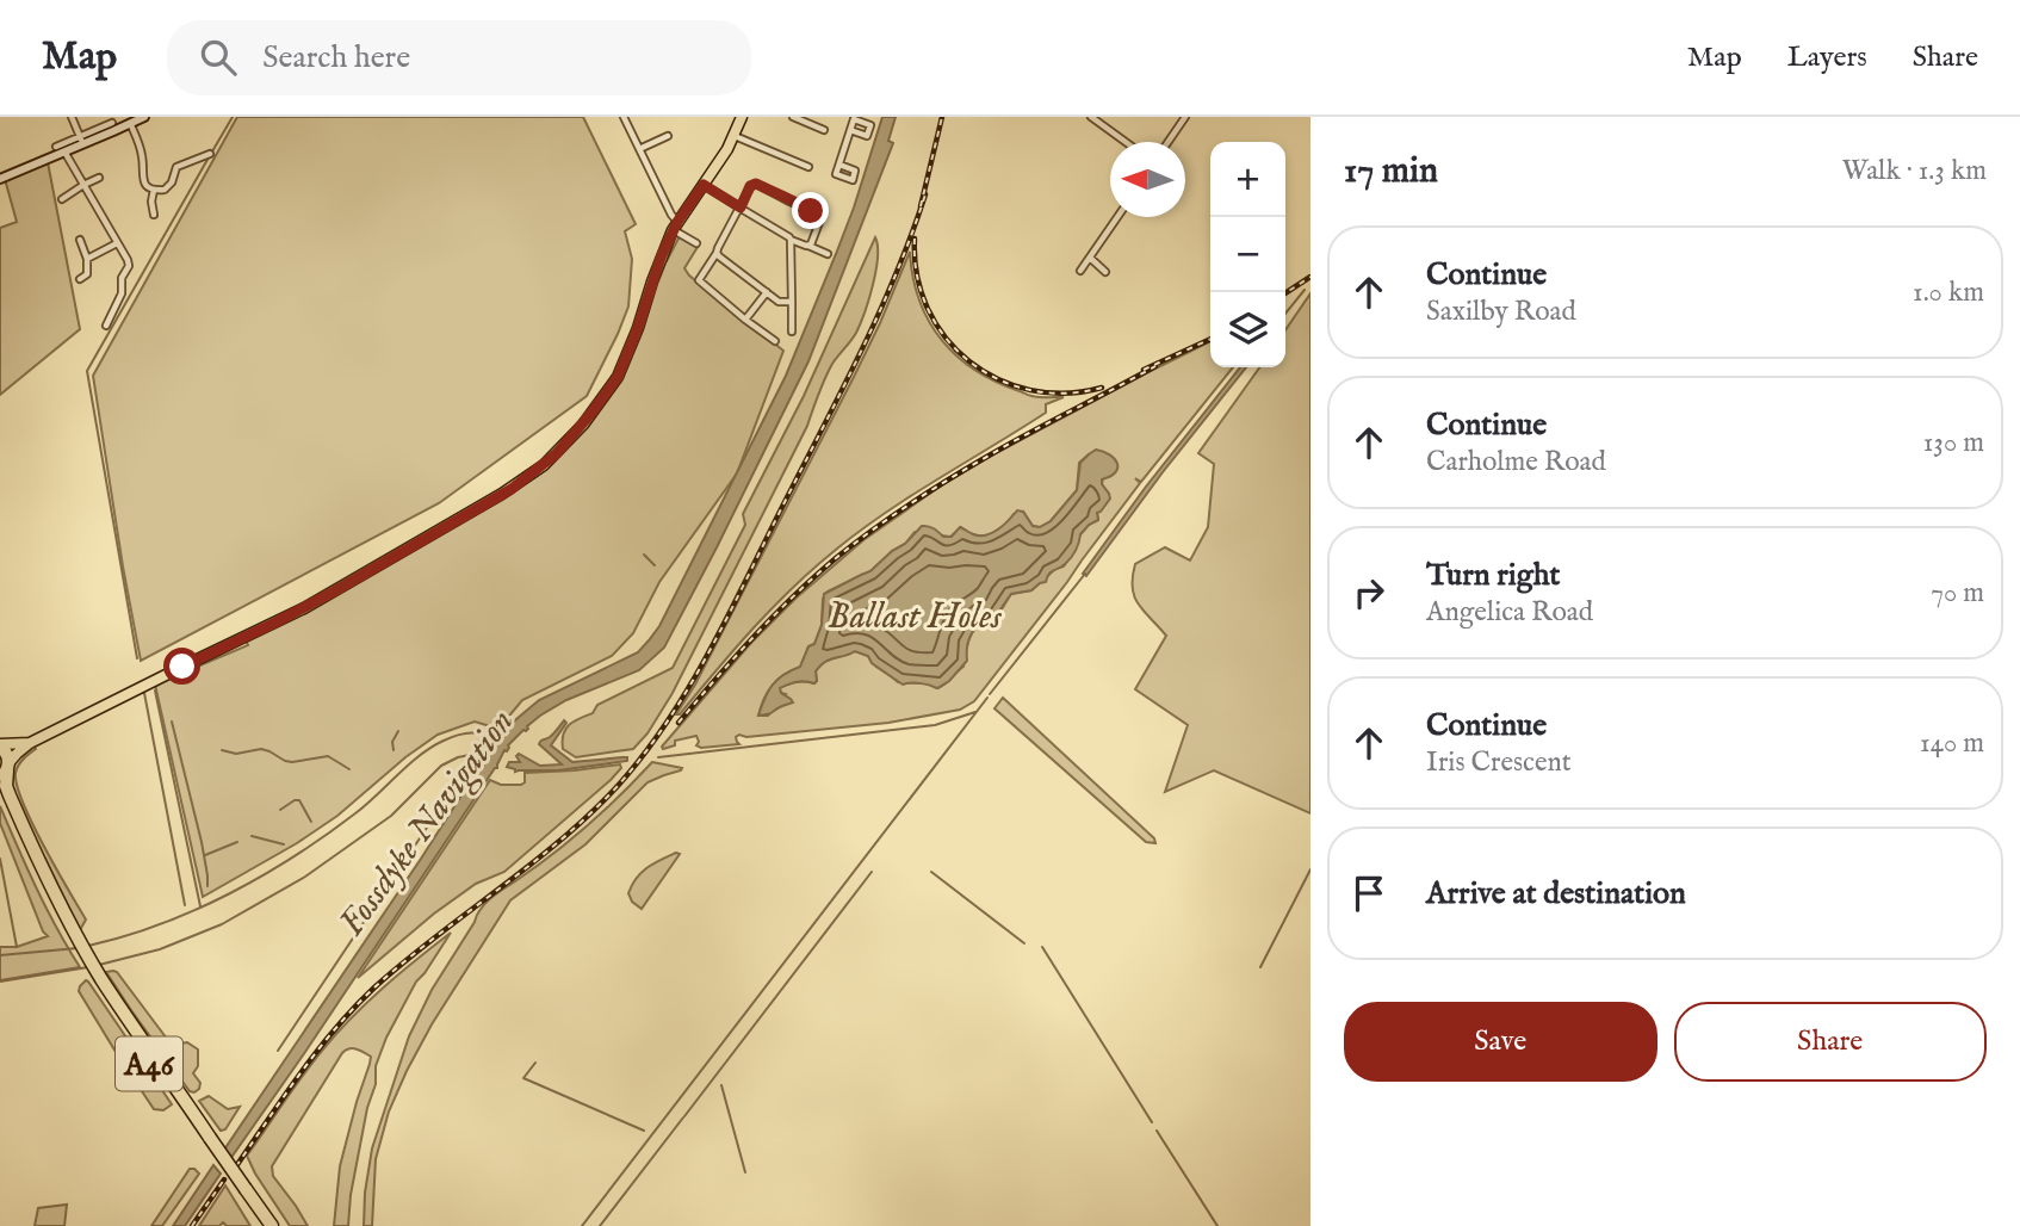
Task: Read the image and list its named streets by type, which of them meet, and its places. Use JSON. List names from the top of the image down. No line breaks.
{"streets":{"highway":["A46"]},"water":["Ballast Holes","Fossdyke Navigation"],"north":"left","page":{"header":"Map","search":"Search here","nav":["Map","Layers","Share"],"heading":["17 min","Walk · 1.3 km"],"map_buttons":["+","−"],"list":[["Continue","Saxilby Road","1.0 km"],["Continue","Carholme Road","130 m"],["Turn right","Angelica Road","70 m"],["Continue","Iris Crescent","140 m"],"Arrive at destination"],"buttons":["Save","Share"]}}
